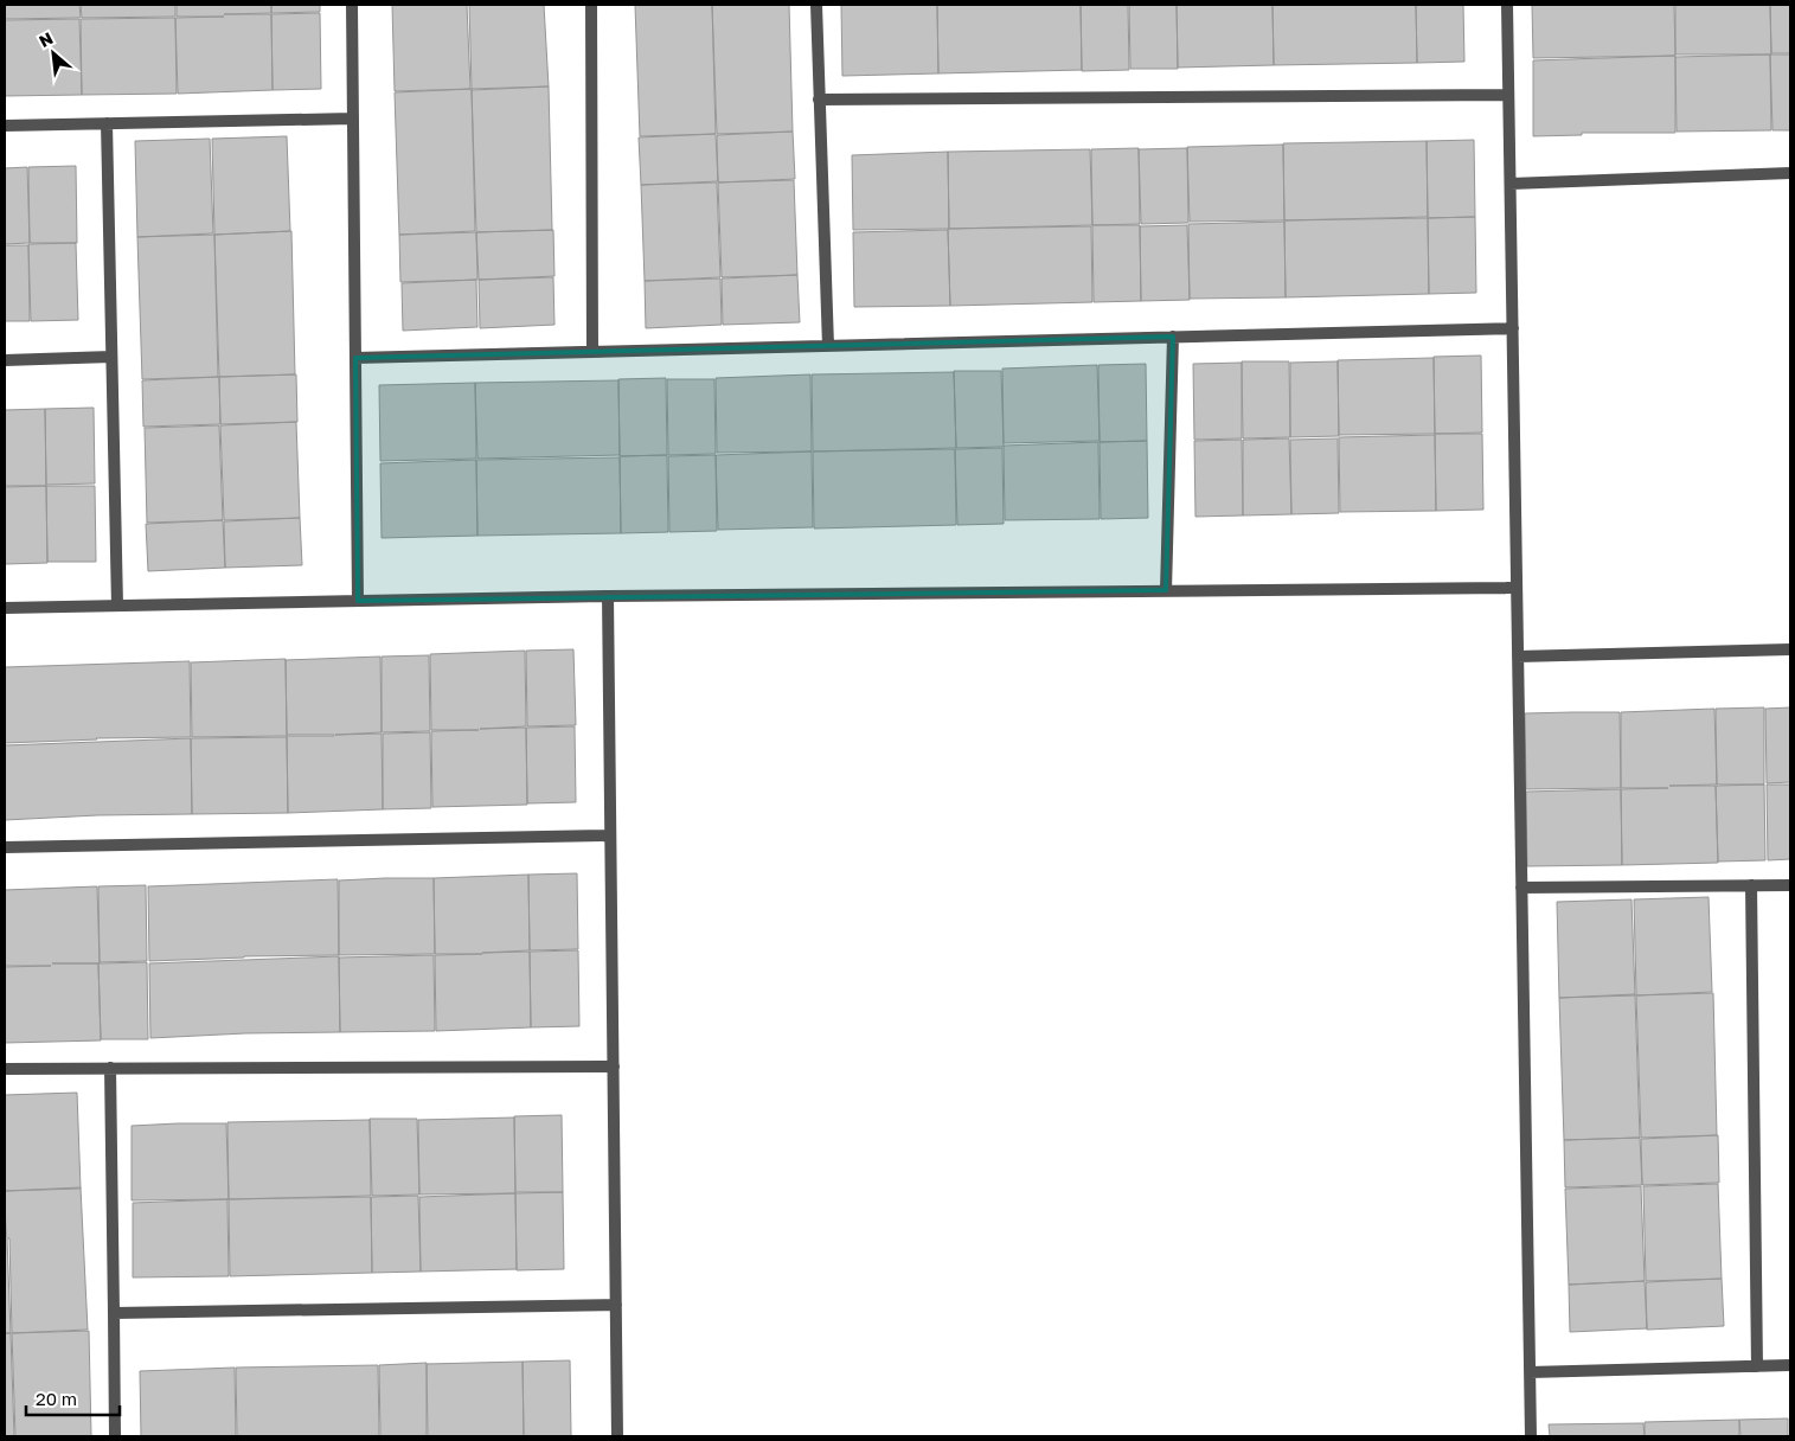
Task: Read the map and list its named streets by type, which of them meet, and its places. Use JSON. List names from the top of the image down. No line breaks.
{"scale_bar":"20 m","north":"top left"}
